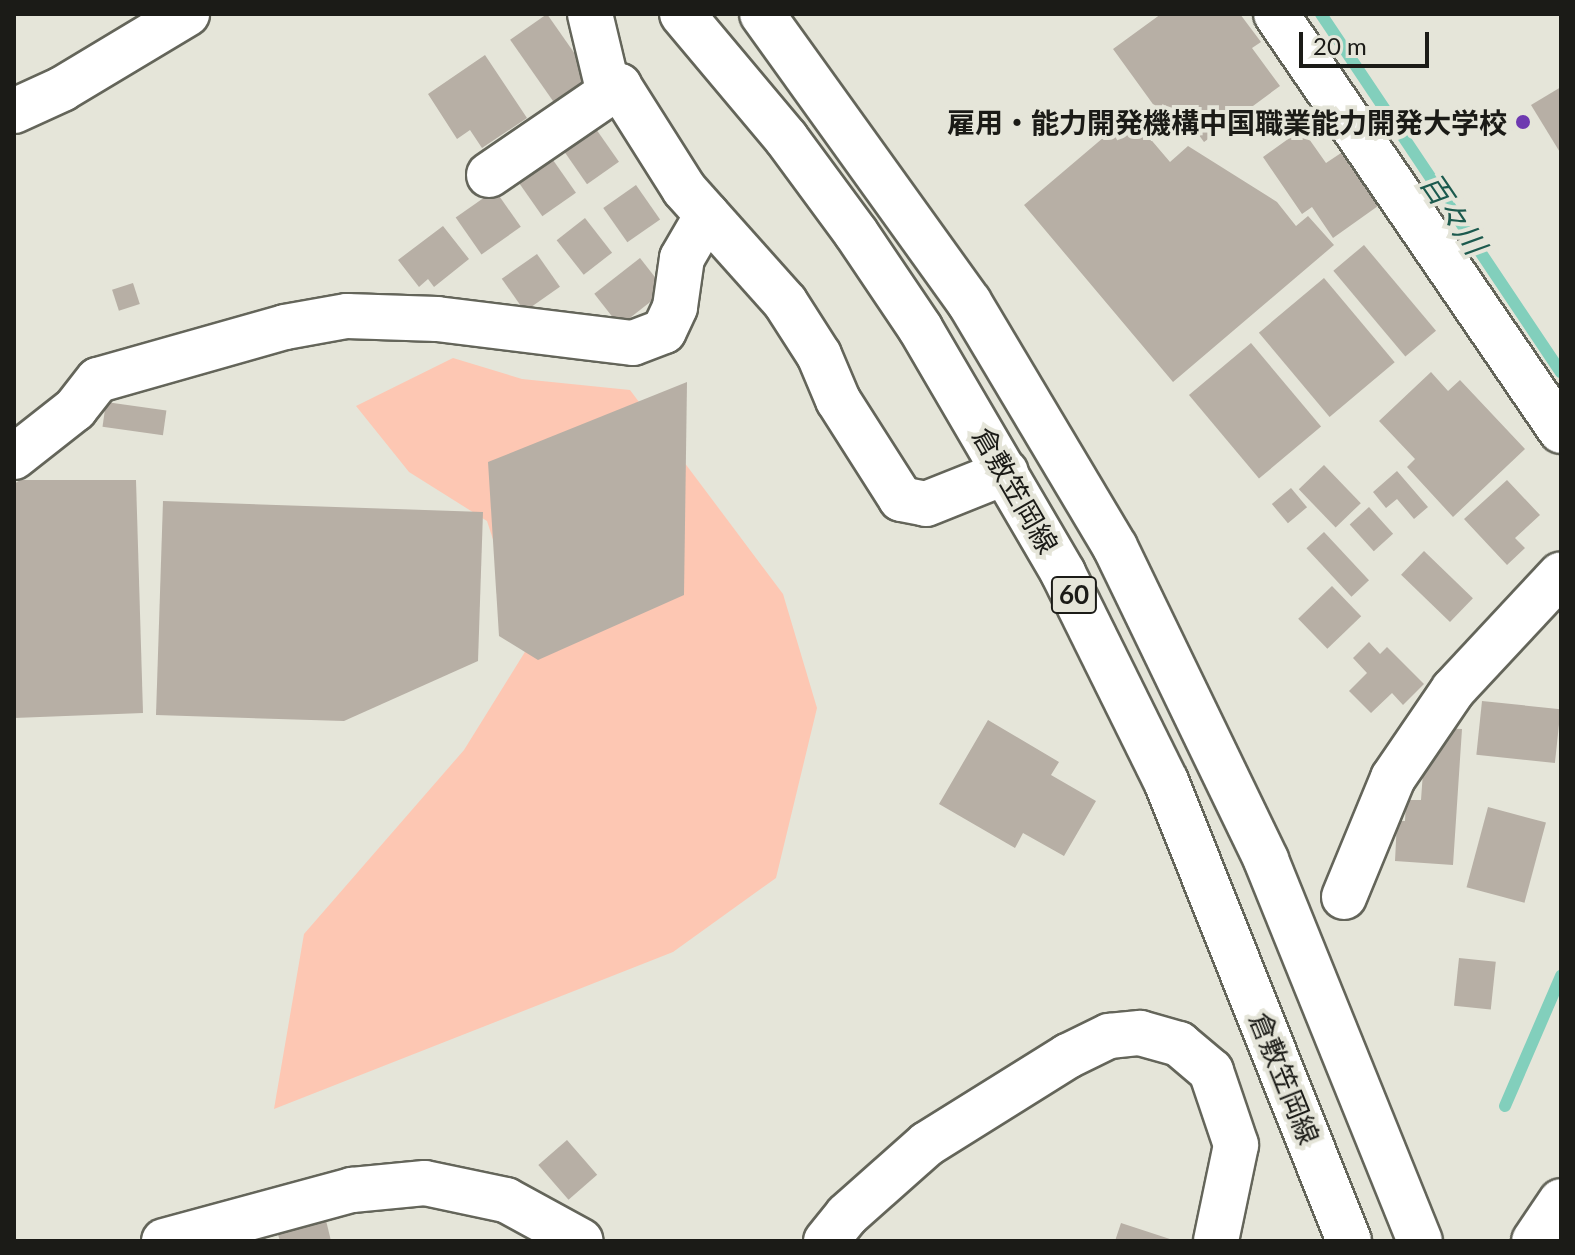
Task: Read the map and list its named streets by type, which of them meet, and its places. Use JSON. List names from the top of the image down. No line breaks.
{"streets":{"street":["倉敷笠岡線","60"]},"water":["百々川"],"places":["雇用・能力開発機構中国職業能力開発大学校"],"scale_bar":"20 m"}
